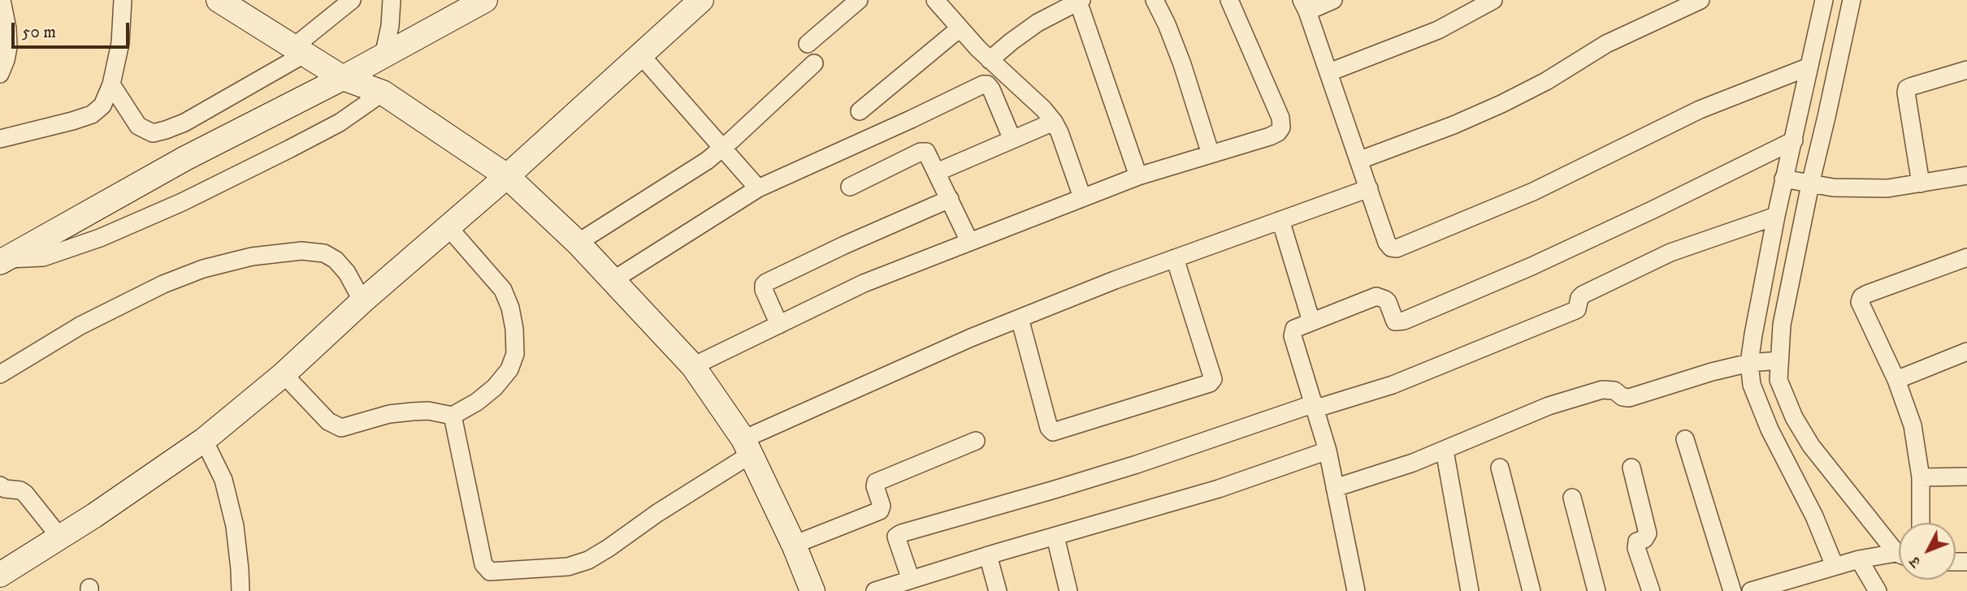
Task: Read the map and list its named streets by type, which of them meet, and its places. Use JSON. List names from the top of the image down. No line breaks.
{"scale_bar":"50 m","north":"bottom left"}
